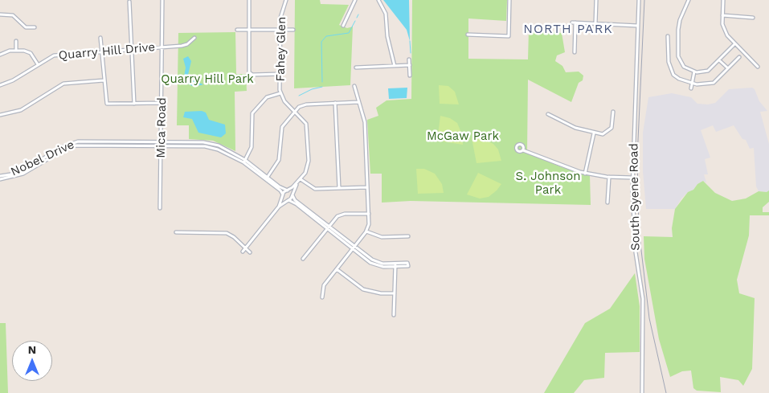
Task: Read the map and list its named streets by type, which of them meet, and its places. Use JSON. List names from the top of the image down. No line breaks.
{"streets":{"street":["Fahey Glen","Quarry Hill Drive","Mica Road","Nobel Drive","South Syene Road"]},"crossings":[["Fahey Glen","Nobel Drive"],["Quarry Hill Drive","Mica Road"],["Mica Road","Nobel Drive"]],"districts":["NORTH PARK"],"parks":["Quarry Hill Park","McGaw Park","S. Johnson Park"],"north":"top"}
